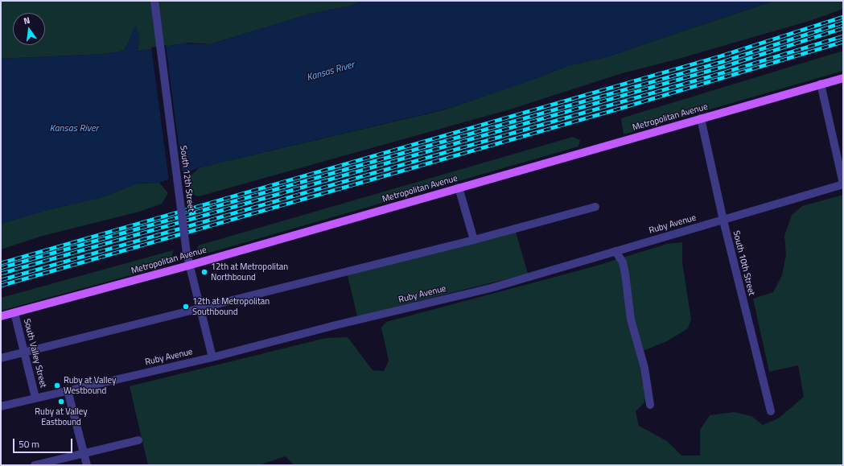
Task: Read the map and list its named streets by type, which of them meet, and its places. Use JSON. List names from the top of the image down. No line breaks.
{"streets":{"main road":["Metropolitan Avenue"],"street":["South 12th Street","Ruby Avenue","South 10th Street","South Valley Street"]},"crossings":[["Metropolitan Avenue","South 12th Street"],["Metropolitan Avenue","South 10th Street"],["Metropolitan Avenue","South Valley Street"],["South 12th Street","Ruby Avenue"],["Ruby Avenue","South 10th Street"],["Ruby Avenue","South Valley Street"]],"water":["Kansas River"],"places":["12th at Metropolitan Northbound","12th at Metropolitan Southbound","Ruby at Valley Westbound","Ruby at Valley Eastbound"],"scale_bar":"50 m","north":"top"}
